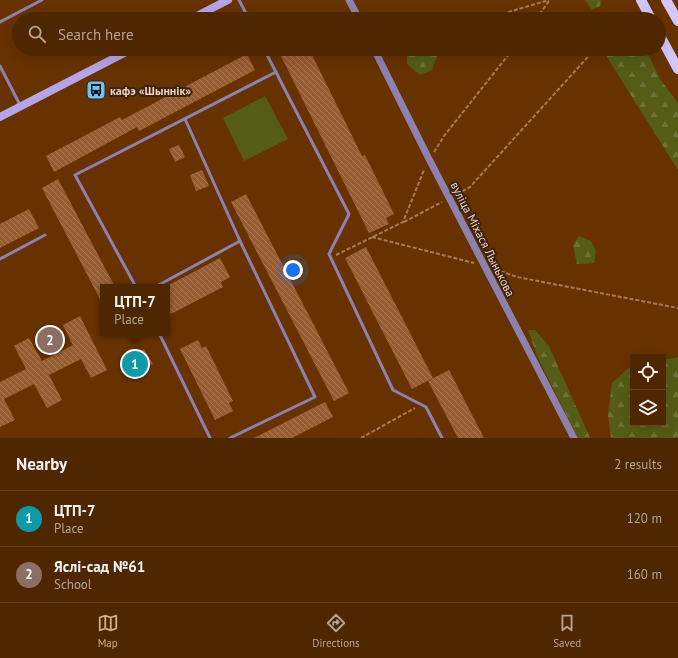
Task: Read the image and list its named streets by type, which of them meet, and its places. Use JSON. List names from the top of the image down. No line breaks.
{"streets":{"street":["вуліца Міхася Лынькова"]},"places":{"bus stop":["кафэ «Шыннік»"]},"page":{"search":"Search here","popup":["ЦТП-7","Place"],"pins":["2","1"],"heading":["Nearby","2 results"],"list":[{"mark":"1","name":"ЦТП-7","note":"Place","value":"120 m"},{"mark":"2","name":"Яслі-сад №61","note":"School","value":"160 m"}],"nav":["Map","Directions","Saved"]}}
